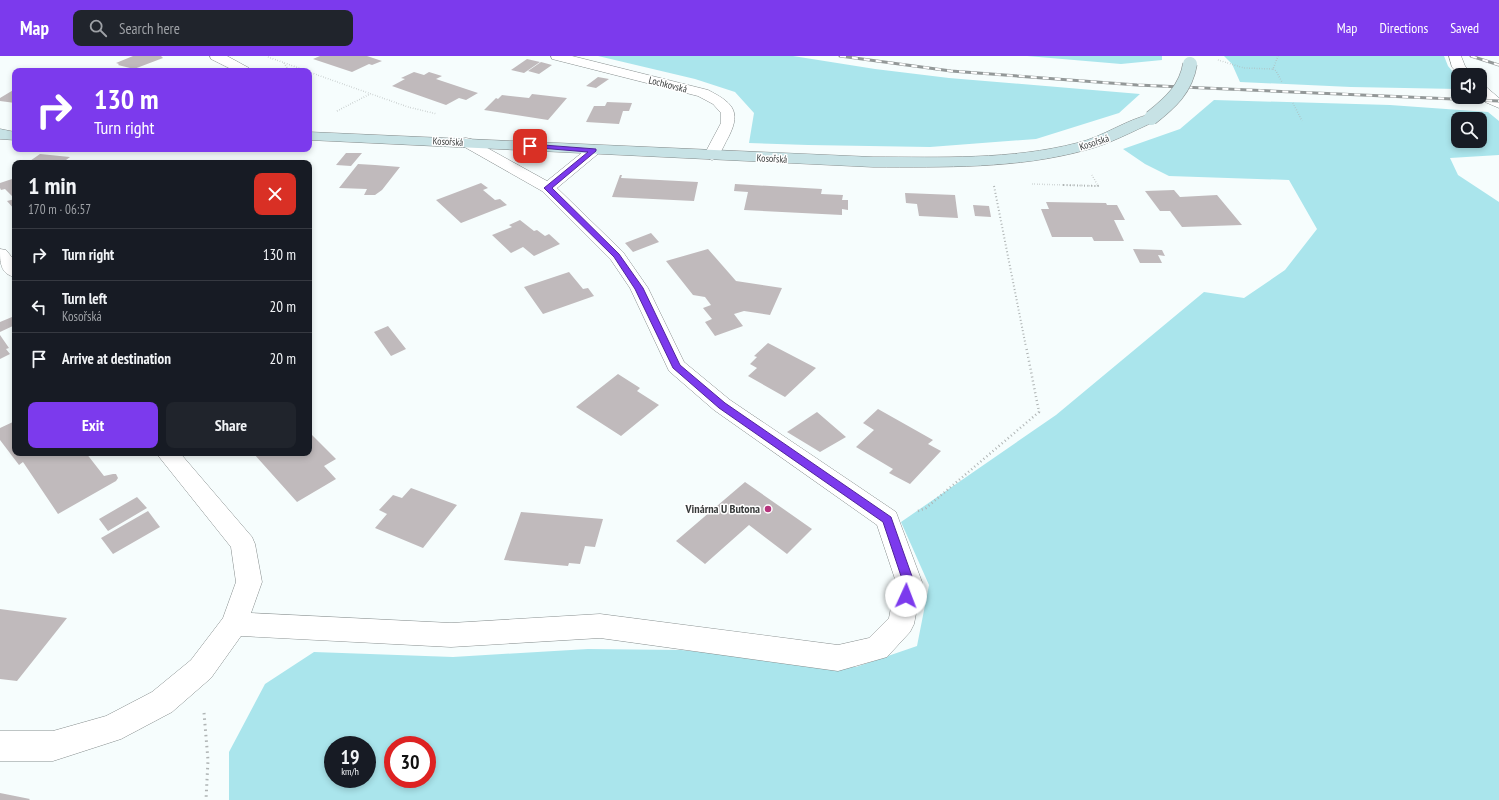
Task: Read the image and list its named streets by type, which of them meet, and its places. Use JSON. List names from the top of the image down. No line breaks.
{"streets":{"street":["Lochkovská","Kosořská"]},"crossings":[["Lochkovská","Kosořská"]],"places":["Vinárna U Butona"],"page":{"header":"Map","search":"Search here","nav":["Map","Directions","Saved"],"turn":["130 m","Turn right"],"heading":["1 min","170 m · 06:57"],"list":[{"name":"Turn right","value":"130 m"},{"name":"Turn left","note":"Kosořská","value":"20 m"},{"name":"Arrive at destination","value":"20 m"}],"buttons":["Exit","Share"],"speed":"19 km/h","limit":"30"}}
